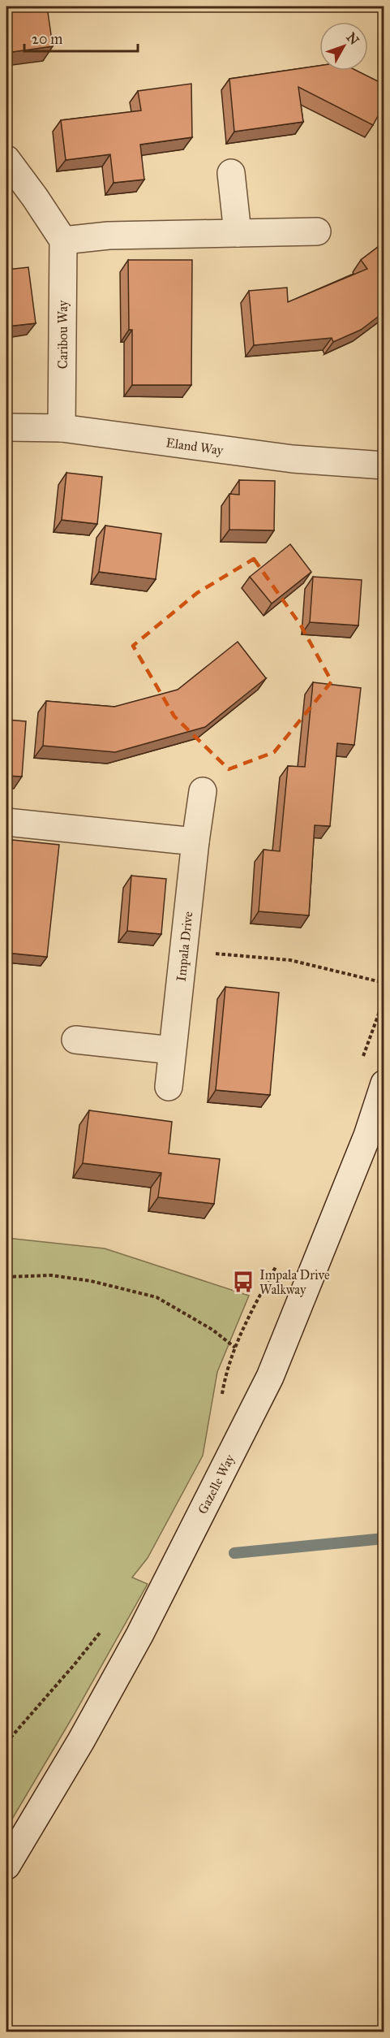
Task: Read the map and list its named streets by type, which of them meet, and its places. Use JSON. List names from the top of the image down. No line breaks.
{"streets":{"street":["Caribou Way","Eland Way","Impala Drive","Gazelle Way"]},"crossings":[["Caribou Way","Eland Way"]],"places":{"bus stop":["Impala Drive Walkway"]},"scale_bar":"20 m","north":"top right"}
